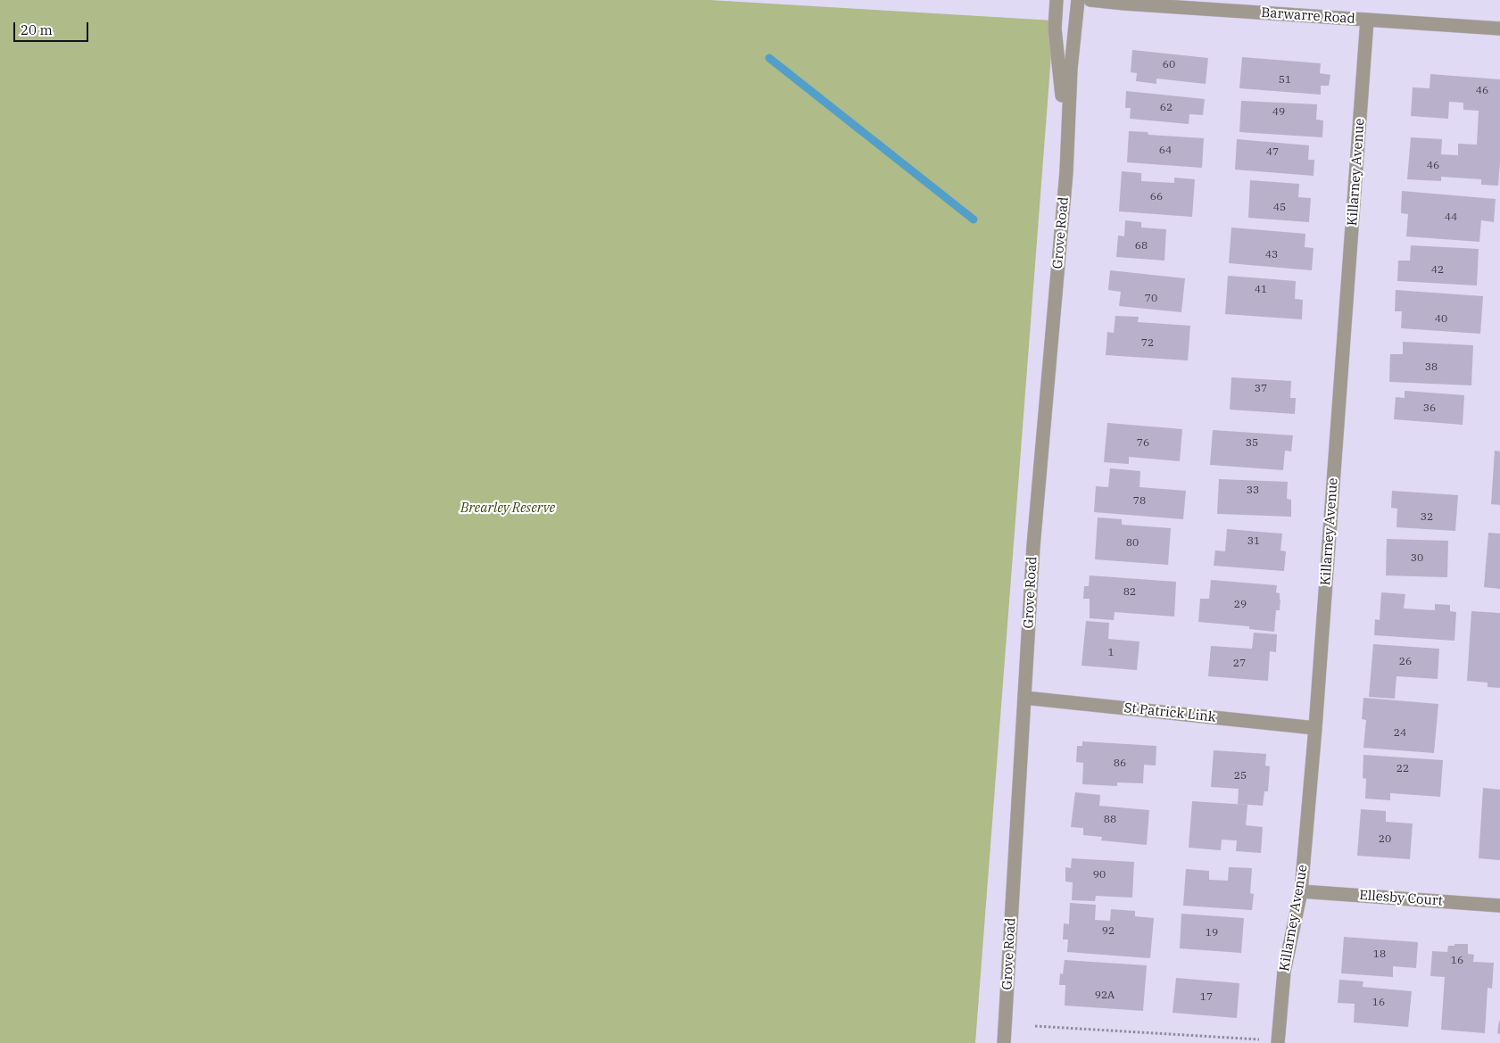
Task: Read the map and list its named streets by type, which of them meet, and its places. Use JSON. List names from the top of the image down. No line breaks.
{"streets":{"street":["Barwarre Road","Killarney Avenue","Grove Road","St Patrick Link","Ellesby Court"]},"crossings":[["Barwarre Road","Killarney Avenue"],["Killarney Avenue","St Patrick Link"],["Killarney Avenue","Ellesby Court"],["Grove Road","St Patrick Link"]],"parks":["Brearley Reserve"],"house_numbers":["60","51","46","62","49","64","47","46","66","45","44","68","43","42","41","70","40","72","38","37","36","76","35","33","78","32","31","80","30","82","29","1","26","27","24","86","22","25","88","20","90","92","19","18","16","92A","17","16"],"scale_bar":"20 m"}
